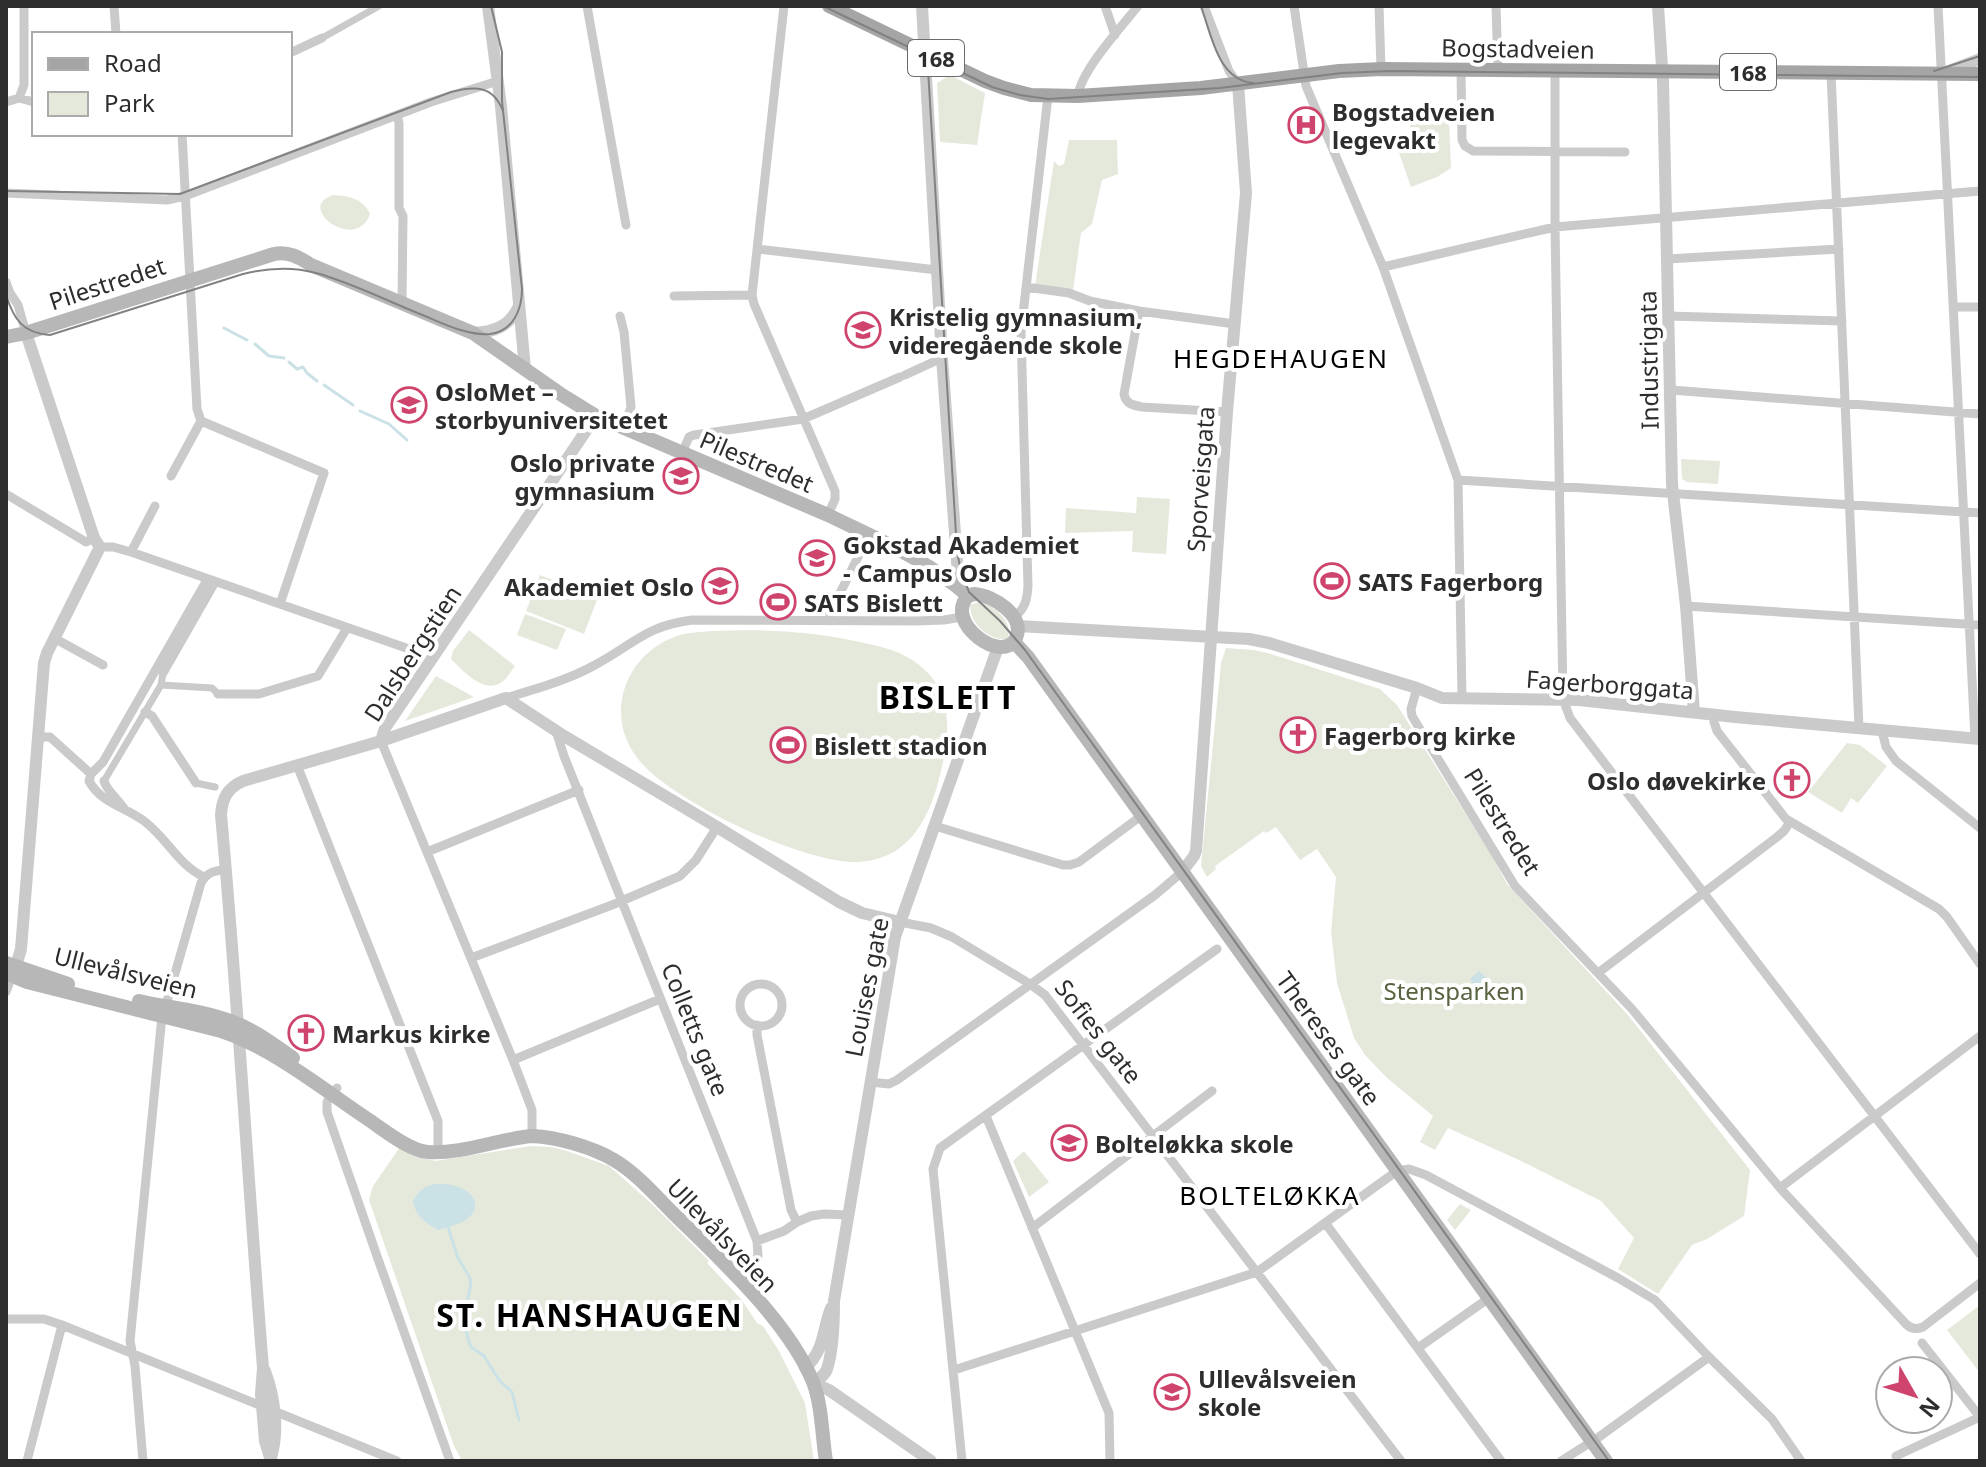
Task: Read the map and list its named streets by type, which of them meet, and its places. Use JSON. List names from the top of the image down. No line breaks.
{"streets":{"main road":["Bogstadveien","168","Pilestredet","Ullevålsveien","Thereses gate"],"street":["Industrigata","Sporveisgata","Dalsbergstien","Fagerborggata","Louises gate","Colletts gate","Sofies gate"]},"crossings":[["Bogstadveien","168"],["Bogstadveien","Industrigata"],["Bogstadveien","Sporveisgata"],["Pilestredet","Dalsbergstien"],["Pilestredet","Fagerborggata"],["Industrigata","Fagerborggata"],["Sporveisgata","Thereses gate"],["Ullevålsveien","Louises gate"],["Louises gate","Sofies gate"],["Colletts gate","Sofies gate"]],"districts":["HEGDEHAUGEN","BISLETT","BOLTELØKKA","ST. HANSHAUGEN"],"parks":["Stensparken"],"places":{"hospital":["Bogstadveien legevakt"],"school or university":["Kristelig gymnasium, videregående skole","OsloMet – storbyuniversitetet","Oslo private gymnasium","Gokstad Akademiet - Campus Oslo","Akademiet Oslo","Bolteløkka skole","Ullevålsveien skole"],"sports":["SATS Fagerborg","SATS Bislett","Bislett stadion"],"church":["Fagerborg kirke","Oslo døvekirke","Markus kirke"]},"legend":["Road","Park"],"north":"bottom right"}
